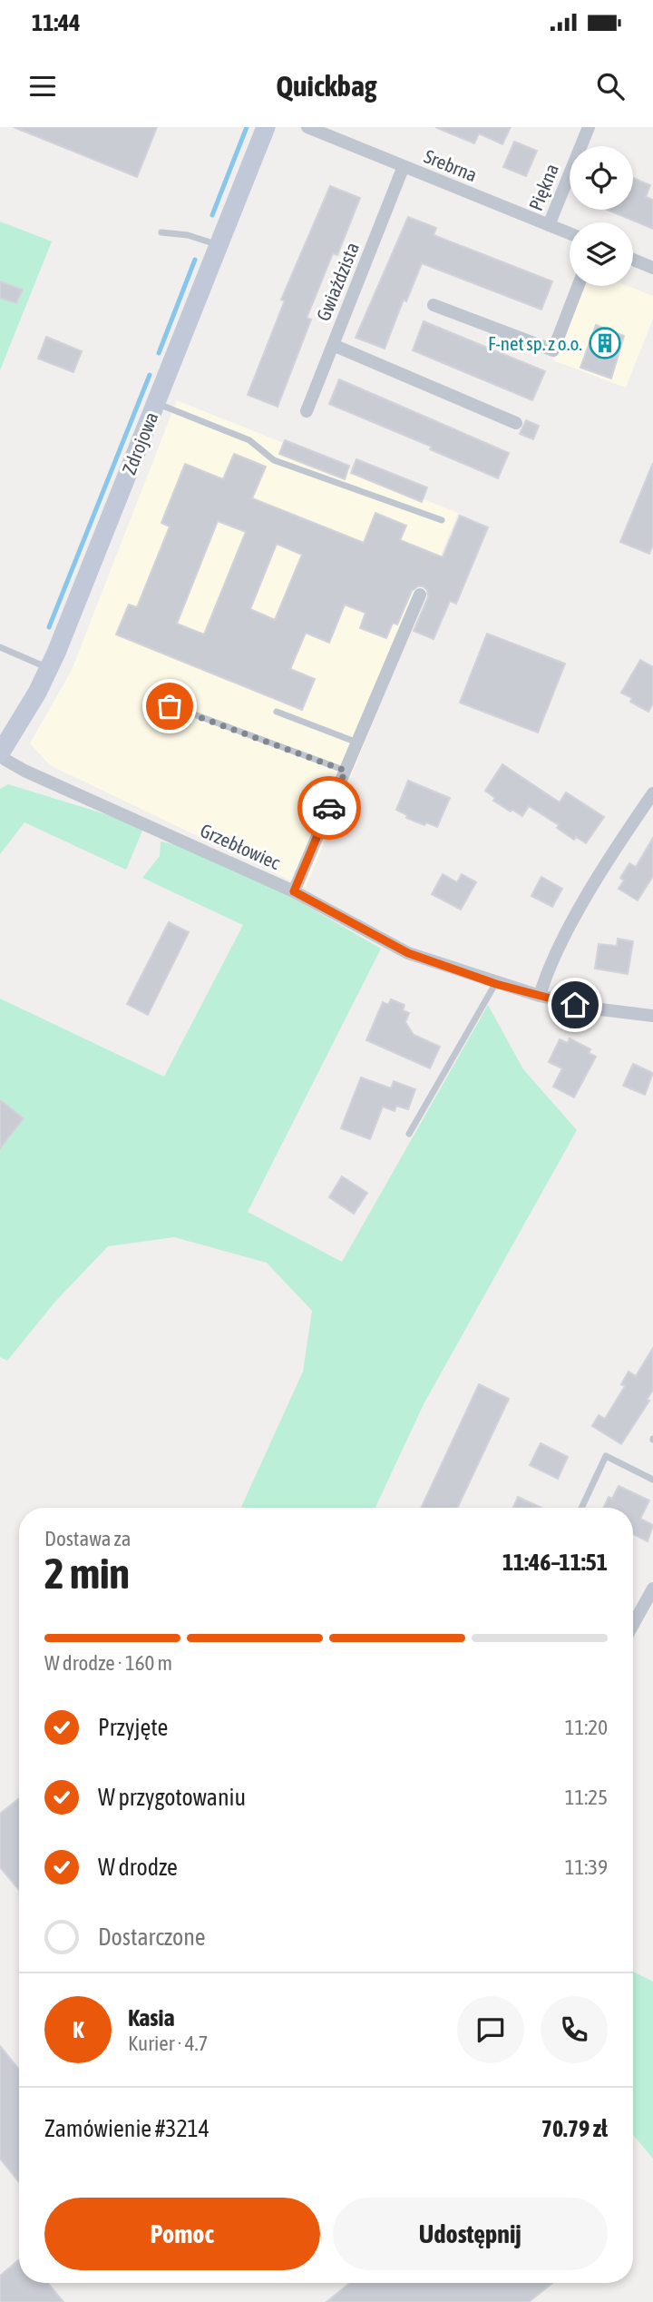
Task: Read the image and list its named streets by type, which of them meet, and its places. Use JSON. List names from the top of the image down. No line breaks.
{"streets":{"street":["Srebrna","Piękna","Gwiaździsta","Zdrojowa","Grzebłowiec"]},"crossings":[["Srebrna","Piękna"],["Srebrna","Gwiaździsta"],["Zdrojowa","Grzebłowiec"]],"places":{"building":["F-net sp. z o.o."]},"page":{"status":"11:44","header":"Quickbag","heading":["2 min","Dostawa za","11:46–11:51"],"panel":["Kasia","Kurier · 4.7","Zamówienie #3214","70.79 zł"],"bar":"W drodze · 160 m","list":[["Przyjęte","11:20"],["W przygotowaniu","11:25"],["W drodze","11:39"],"Dostarczone"],"round":"K","buttons":["Pomoc","Udostępnij"]}}
